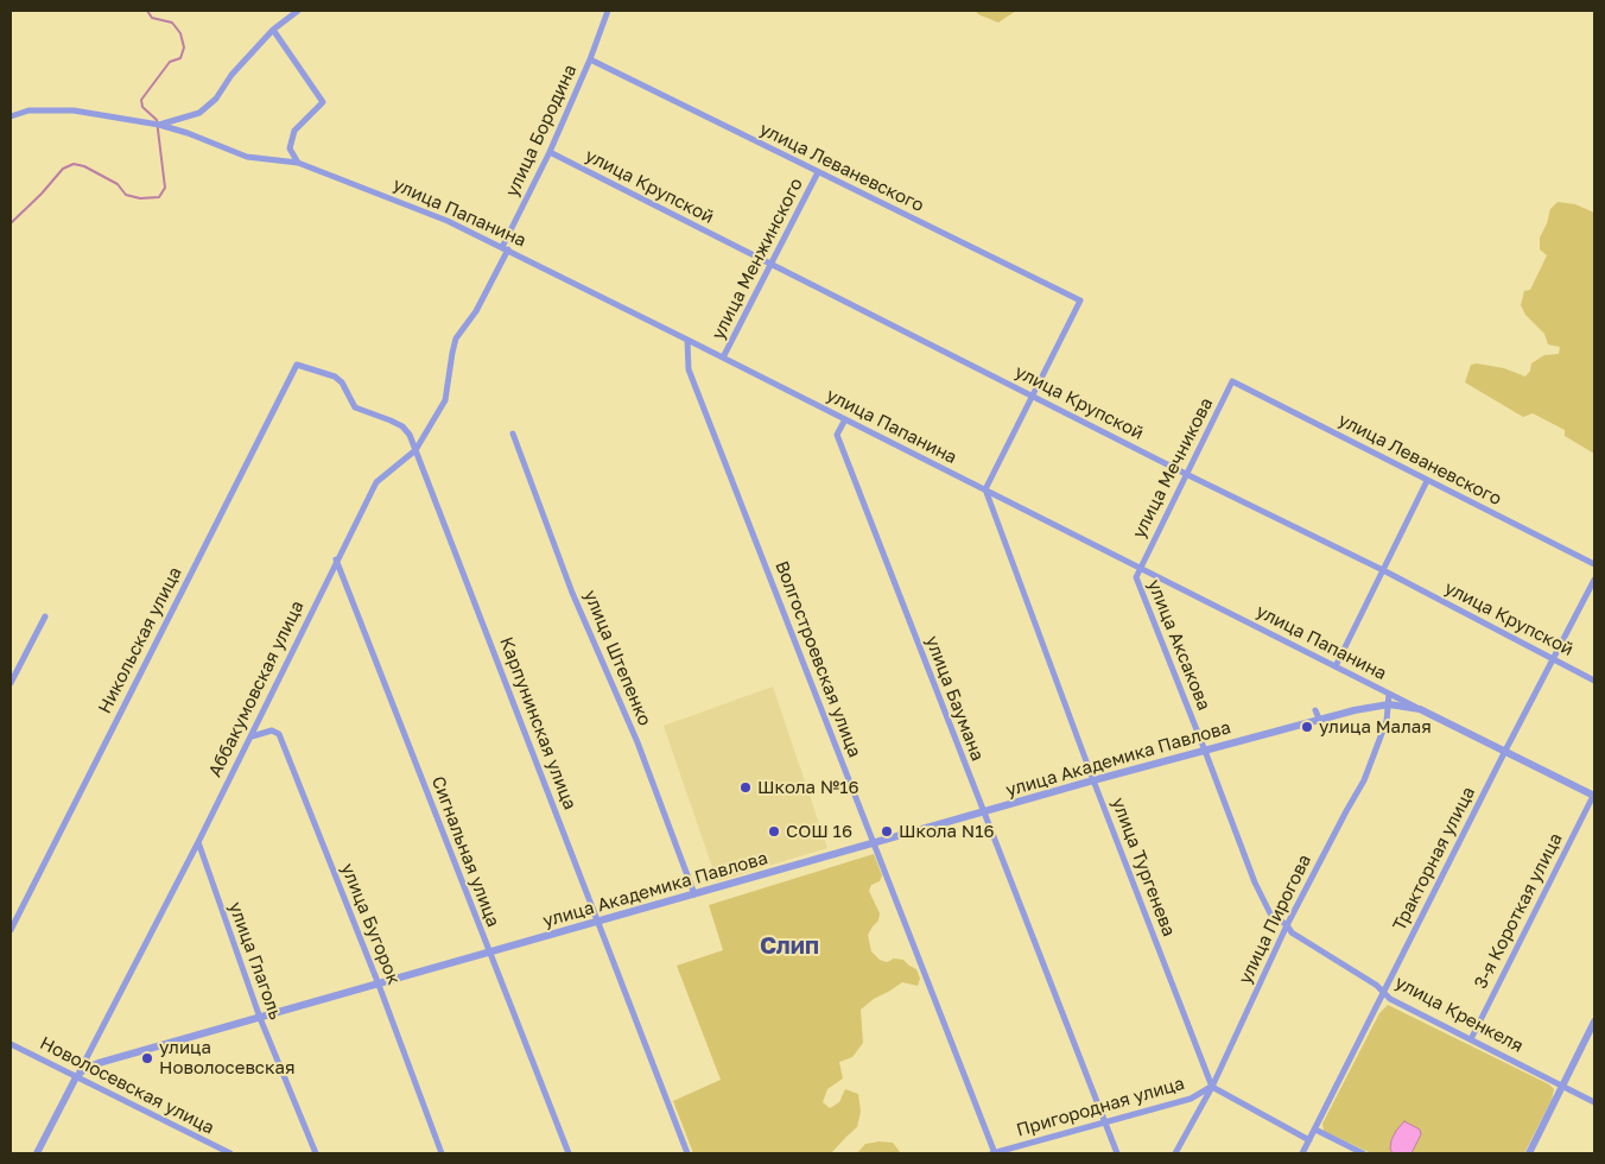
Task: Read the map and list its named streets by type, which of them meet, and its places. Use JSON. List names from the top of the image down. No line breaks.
{"streets":{"street":["улица Бородина","улица Леваневского","улица Крупской","улица Папанина","улица Менжинского","улица Мечникова","Никольская улица","улица Аксакова","улица Штепенко","Волгостроевская улица","Аббакумовская улица","улица Баумана","Карпунинская улица","улица Академика Павлова","Сигнальная улица","Тракторная улица","улица Тургенева","3-я Короткая улица","улица Пирогова","улица Бугорок","улица Глаголь","улица Кренкеля","Новолосевская улица","Пригородная улица"]},"crossings":[["улица Бородина","улица Леваневского"],["улица Бородина","улица Крупской"],["улица Бородина","улица Папанина"],["улица Бородина","Аббакумовская улица"],["улица Леваневского","улица Крупской"],["улица Леваневского","улица Менжинского"],["улица Леваневского","улица Мечникова"],["улица Крупской","улица Менжинского"],["улица Крупской","улица Мечникова"],["улица Крупской","Тракторная улица"],["улица Папанина","улица Менжинского"],["улица Папанина","улица Мечникова"],["улица Папанина","улица Аксакова"],["улица Папанина","Волгостроевская улица"],["улица Папанина","Аббакумовская улица"],["улица Папанина","улица Баумана"],["улица Папанина","улица Академика Павлова"],["улица Папанина","Тракторная улица"],["улица Папанина","улица Тургенева"],["улица Папанина","3-я Короткая улица"],["улица Папанина","улица Пирогова"],["улица Мечникова","улица Аксакова"],["Никольская улица","Карпунинская улица"],["улица Аксакова","улица Академика Павлова"],["улица Аксакова","улица Пирогова"],["улица Аксакова","улица Кренкеля"],["улица Штепенко","улица Академика Павлова"],["Волгостроевская улица","улица Академика Павлова"],["Волгостроевская улица","Пригородная улица"],["Аббакумовская улица","Карпунинская улица"],["Аббакумовская улица","улица Академика Павлова"],["Аббакумовская улица","Сигнальная улица"],["Аббакумовская улица","улица Бугорок"],["Аббакумовская улица","улица Глаголь"],["Аббакумовская улица","Новолосевская улица"],["улица Баумана","улица Академика Павлова"],["улица Баумана","Пригородная улица"],["Карпунинская улица","улица Академика Павлова"],["улица Академика Павлова","Сигнальная улица"],["улица Академика Павлова","улица Тургенева"],["улица Академика Павлова","улица Пирогова"],["улица Академика Павлова","улица Бугорок"],["улица Академика Павлова","улица Глаголь"],["улица Академика Павлова","Новолосевская улица"],["Тракторная улица","улица Кренкеля"],["улица Тургенева","улица Пирогова"],["улица Тургенева","Пригородная улица"],["3-я Короткая улица","улица Кренкеля"],["улица Пирогова","улица Кренкеля"],["улица Пирогова","Пригородная улица"]],"districts":["Слип"],"places":["улица Малая","Школа №16","СОШ 16","Школа N16","улица Новолосевская"]}
